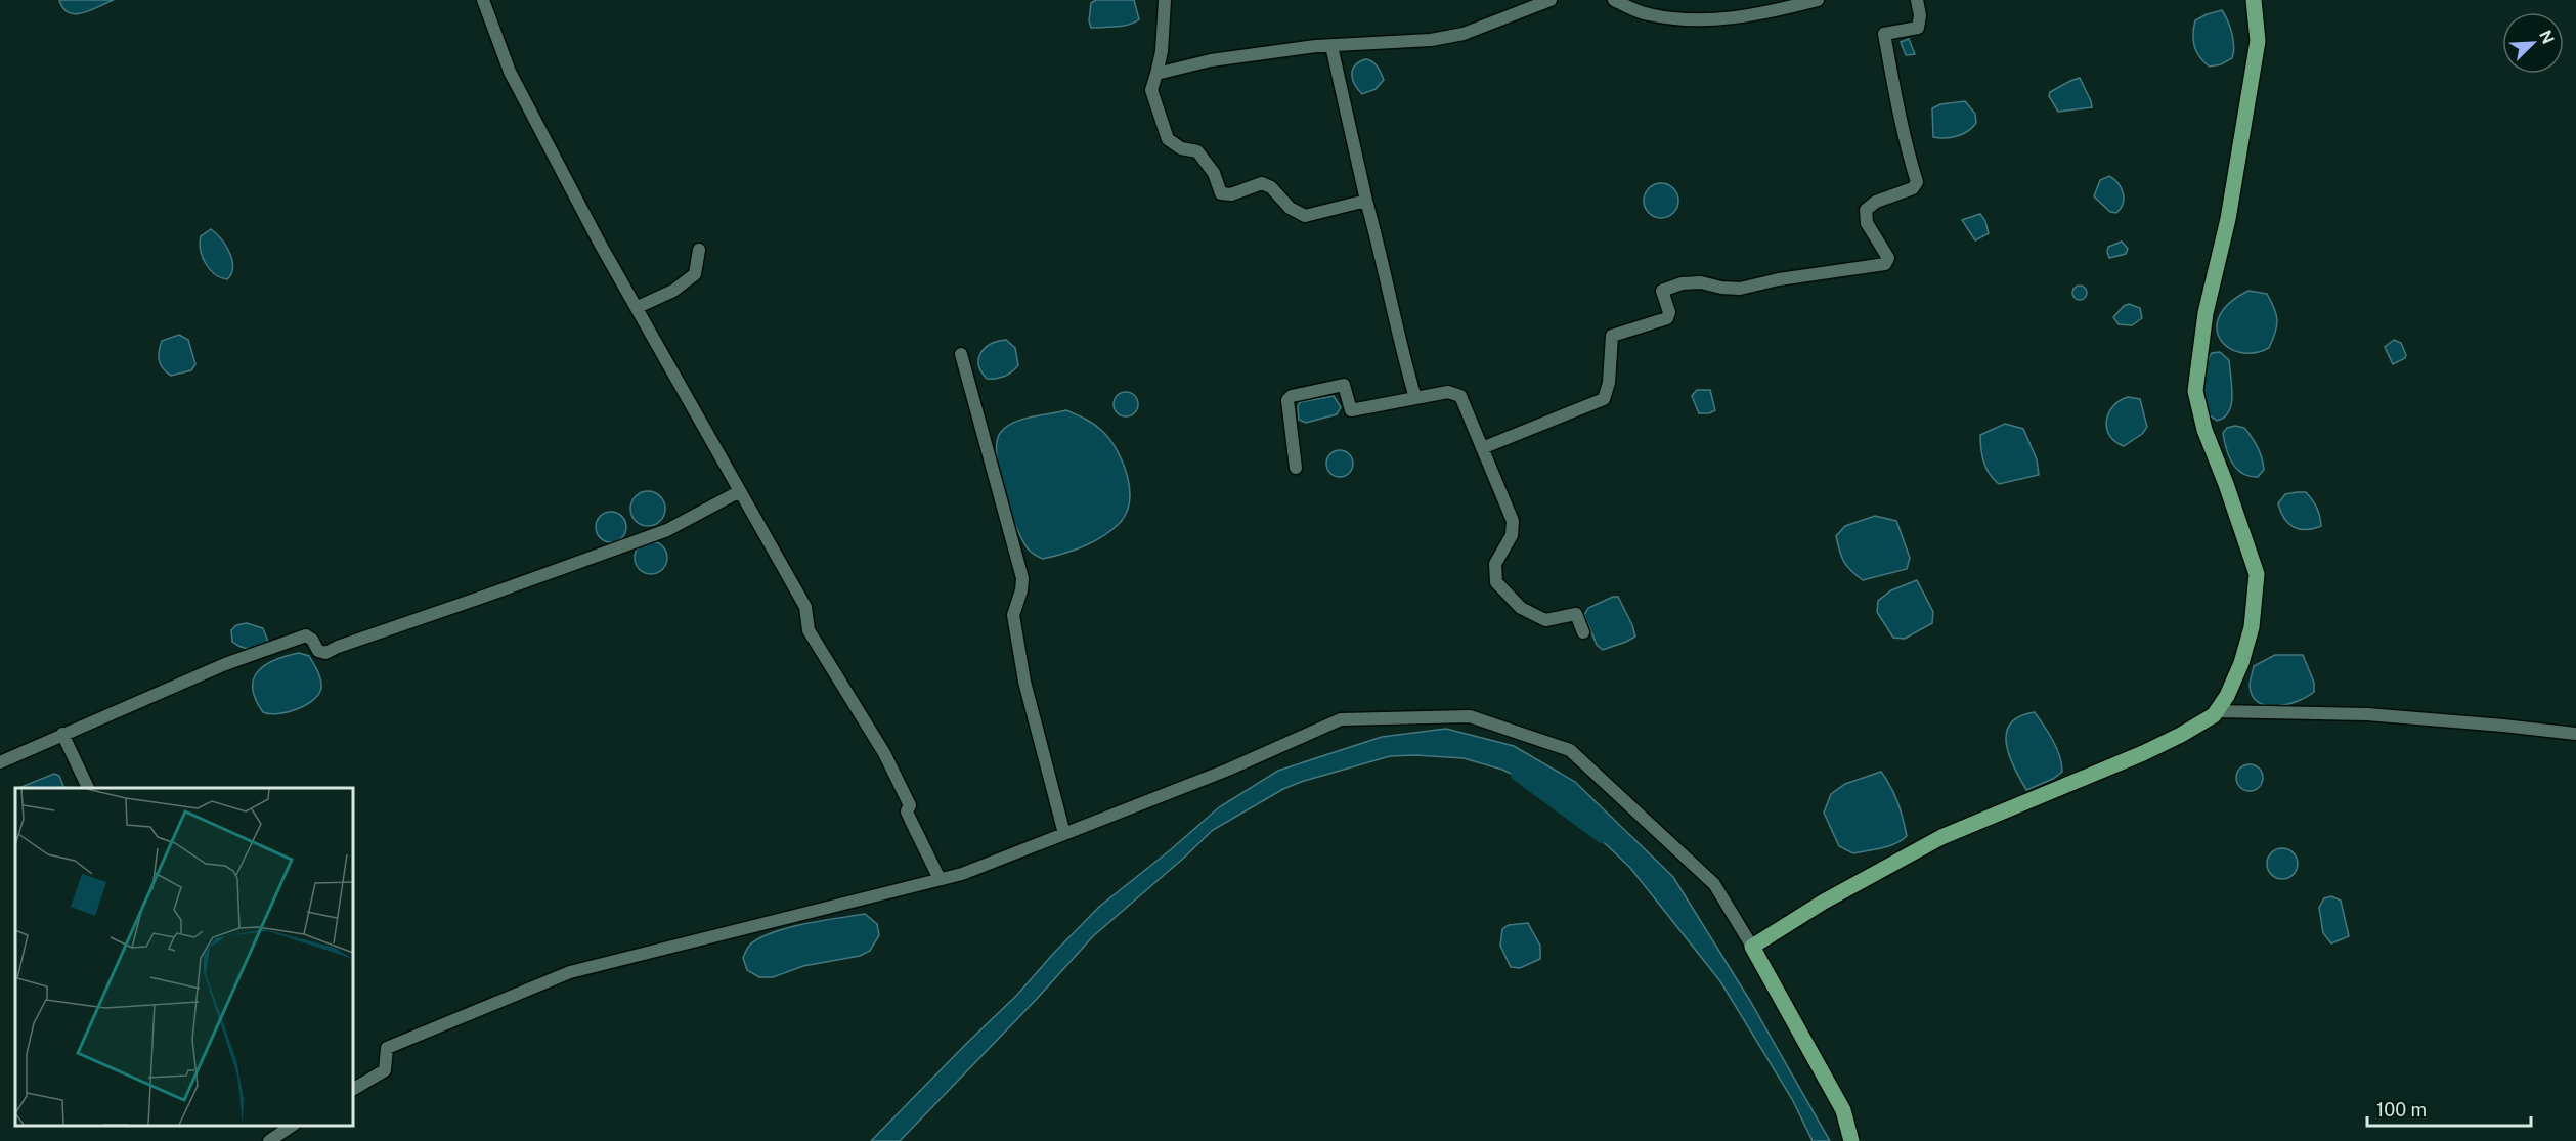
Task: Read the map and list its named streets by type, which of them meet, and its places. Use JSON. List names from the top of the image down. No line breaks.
{"scale_bar":"100 m","north":"top right"}
